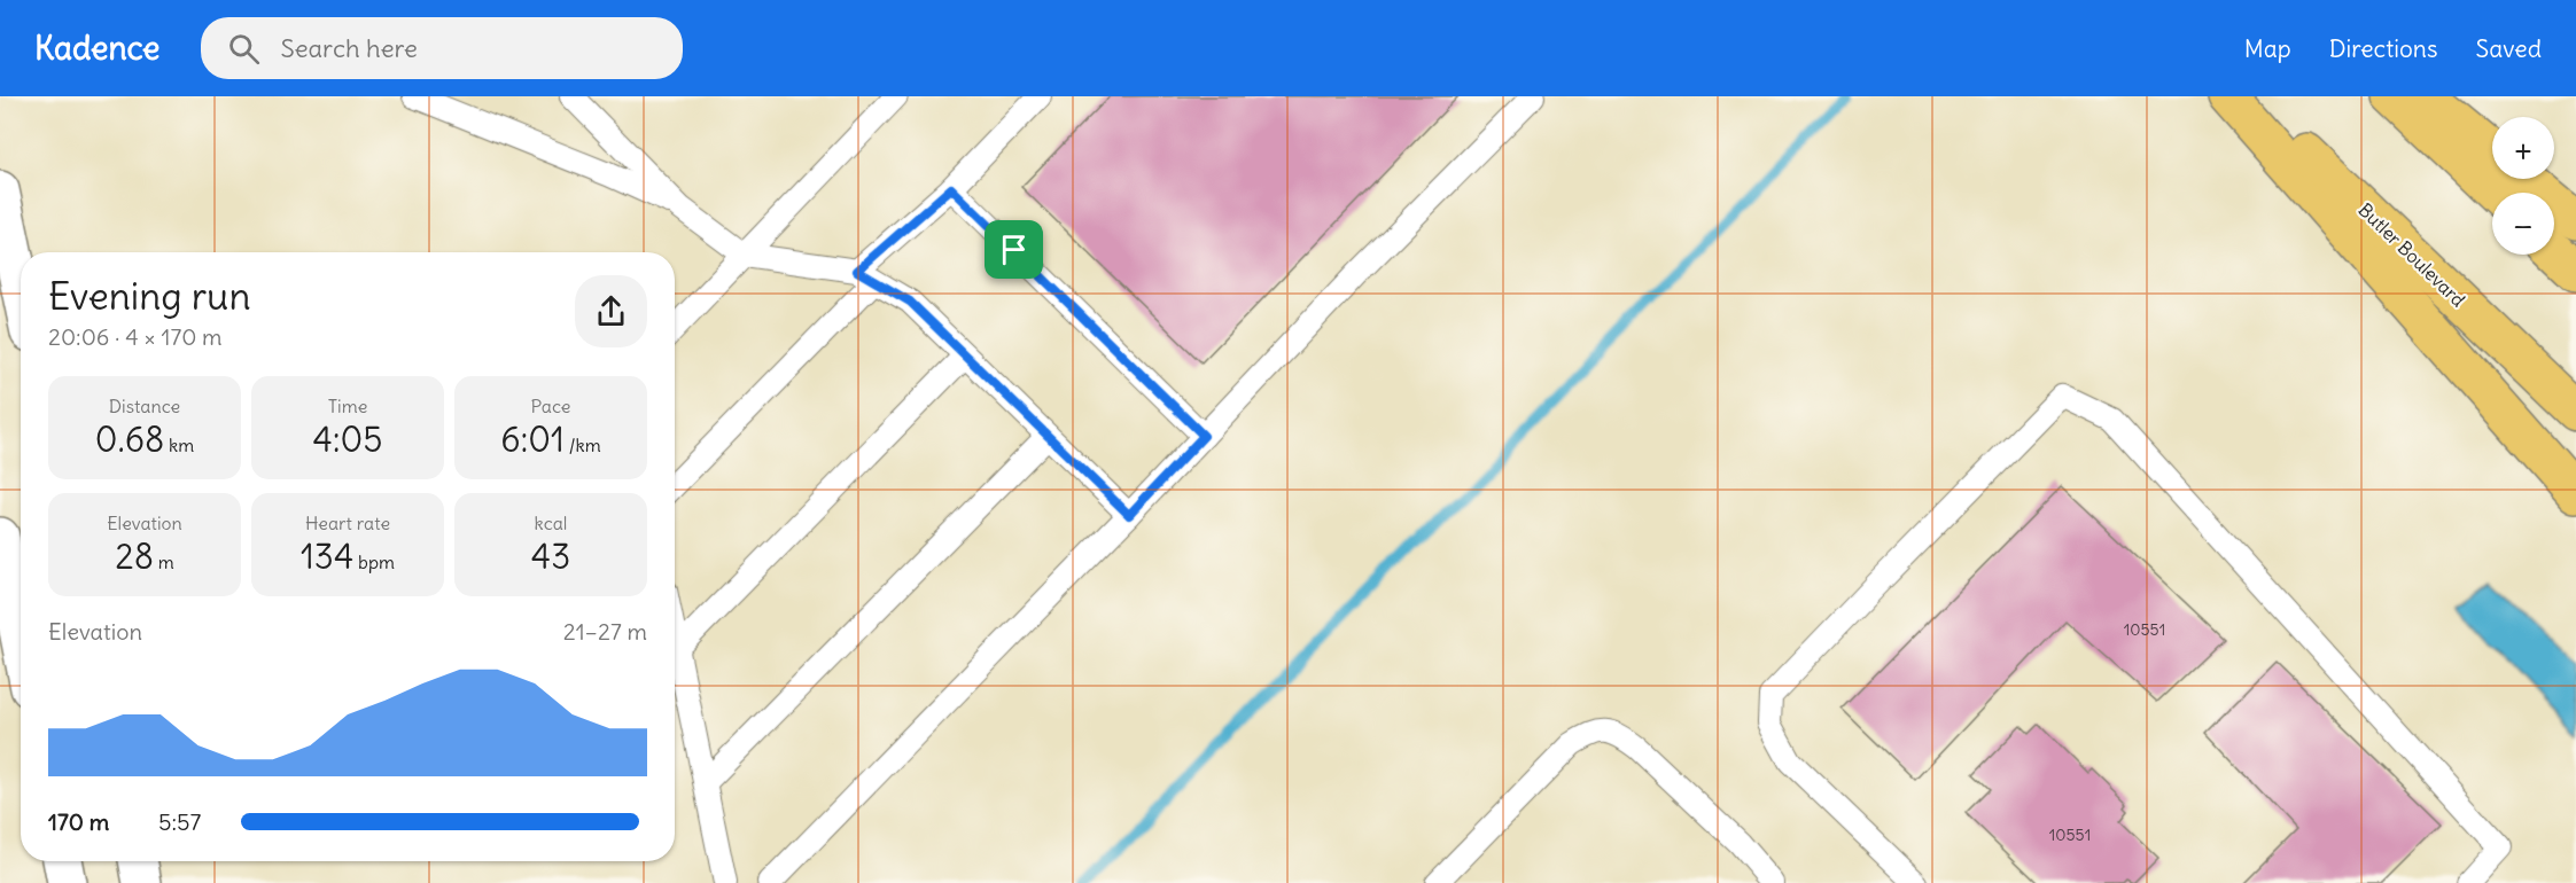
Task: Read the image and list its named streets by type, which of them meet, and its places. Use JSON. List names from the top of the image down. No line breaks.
{"streets":{"highway":["Butler Boulevard"]},"house_numbers":["10551","10551"],"page":{"header":"Kadence","search":"Search here","nav":["Map","Directions","Saved"],"map_buttons":["+","−"],"heading":["Evening run","20:06 · 4 × 170 m"],"stats":[["Distance","0.68 km"],["Time","4:05"],["Pace","6:01 /km"],["Elevation","28 m"],["Heart rate","134 bpm"],["kcal","43"]],"chart":["Elevation","21–27 m"],"list":[{"name":"170 m","note":"5:57"}]}}
